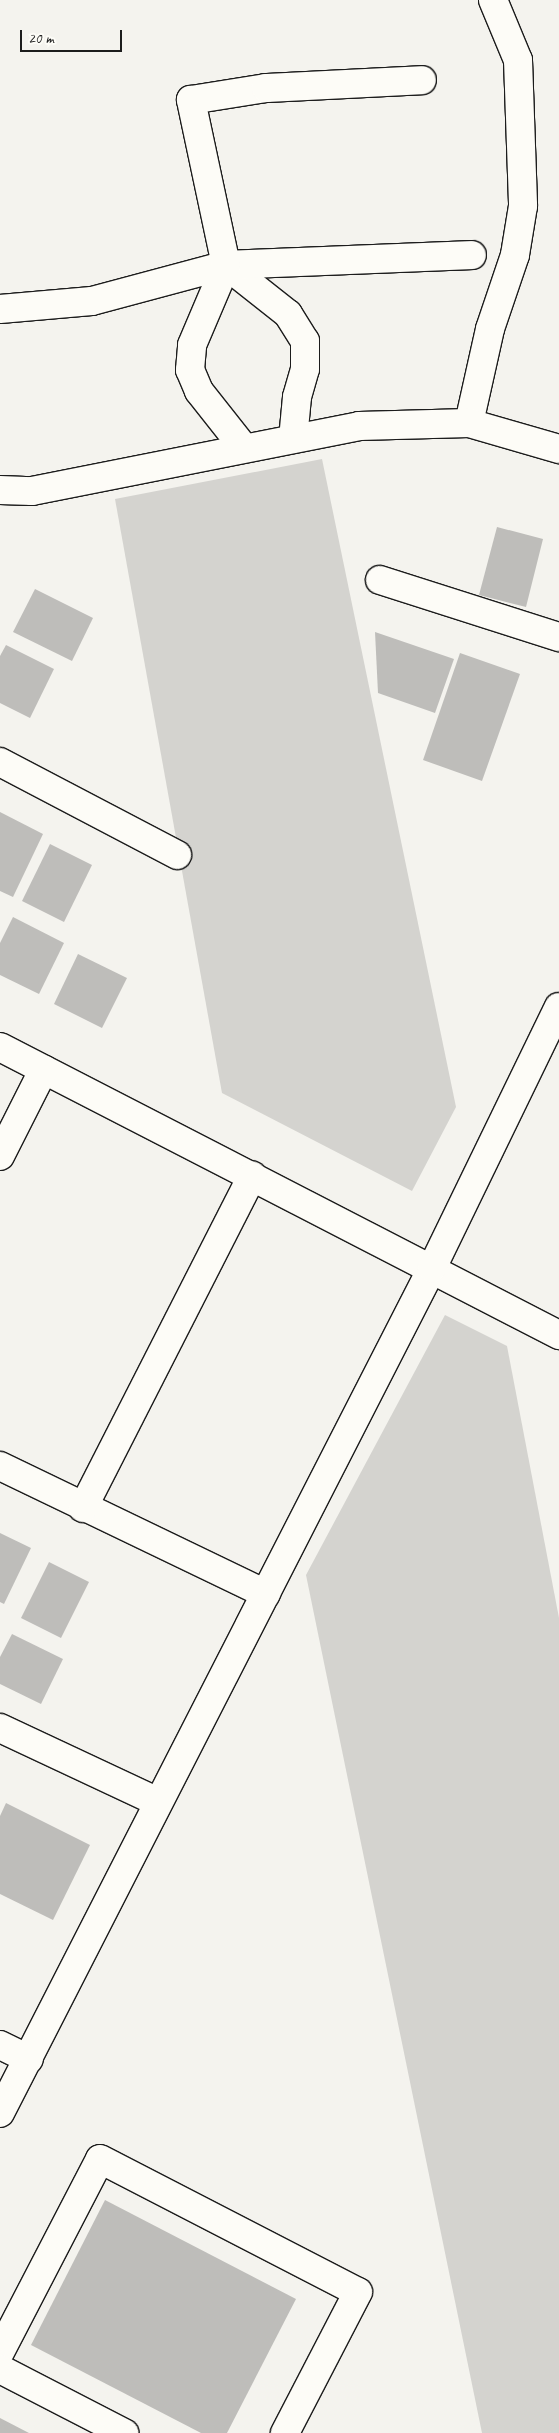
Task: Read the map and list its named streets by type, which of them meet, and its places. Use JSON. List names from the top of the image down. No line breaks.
{"scale_bar":"20 m"}
